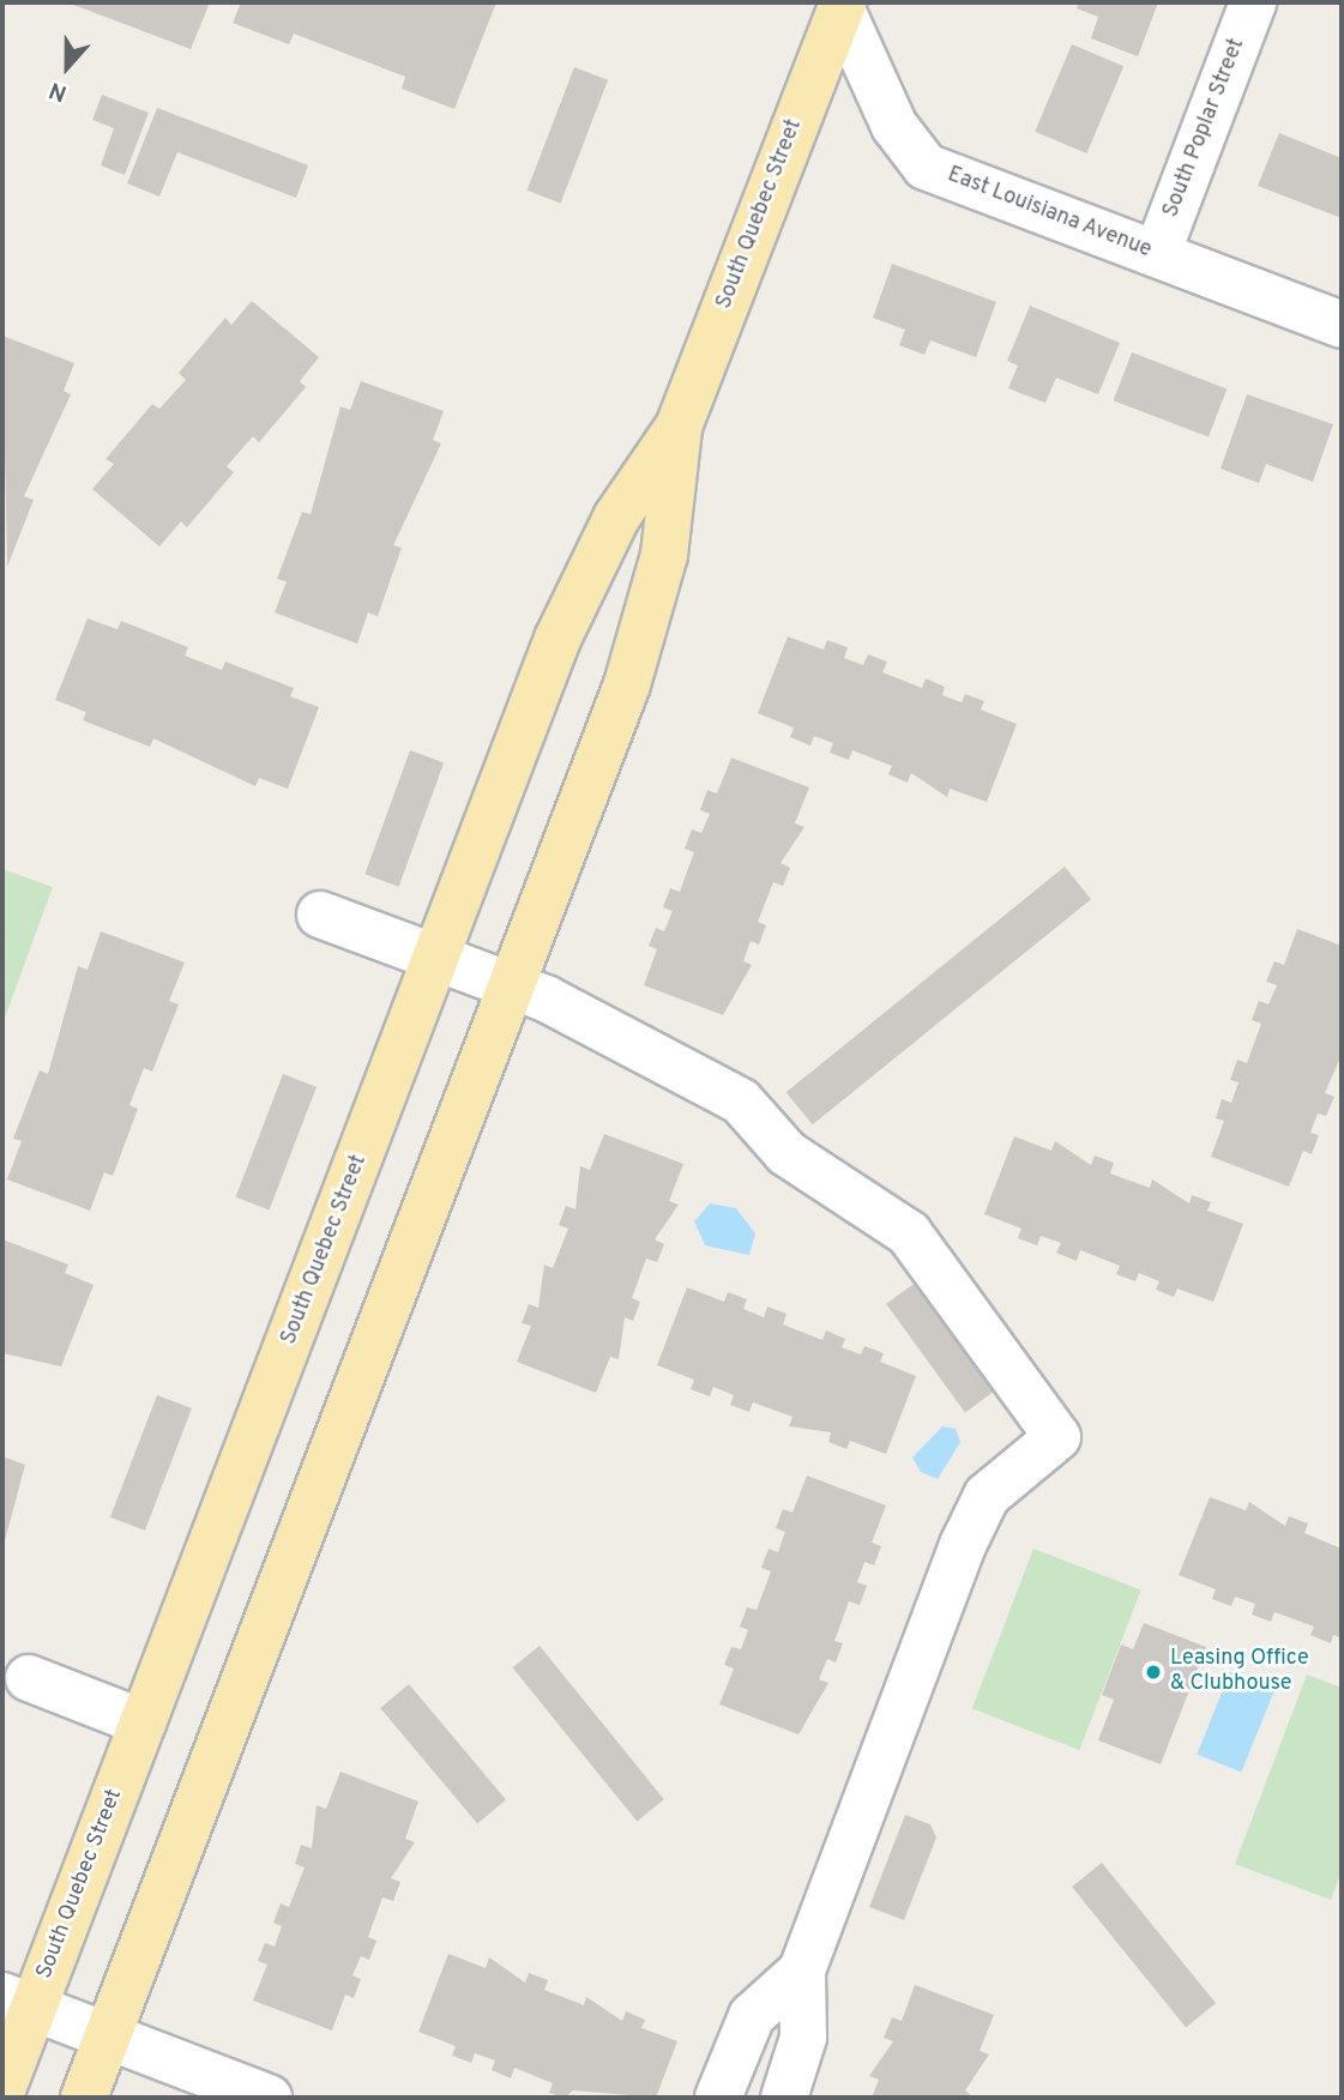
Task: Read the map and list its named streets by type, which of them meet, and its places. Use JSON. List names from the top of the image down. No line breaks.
{"streets":{"main road":["South Quebec Street"],"street":["South Poplar Street","East Louisiana Avenue"]},"crossings":[["South Poplar Street","East Louisiana Avenue"],["East Louisiana Avenue","South Quebec Street"]],"places":["Leasing Office & Clubhouse"],"north":"bottom"}
